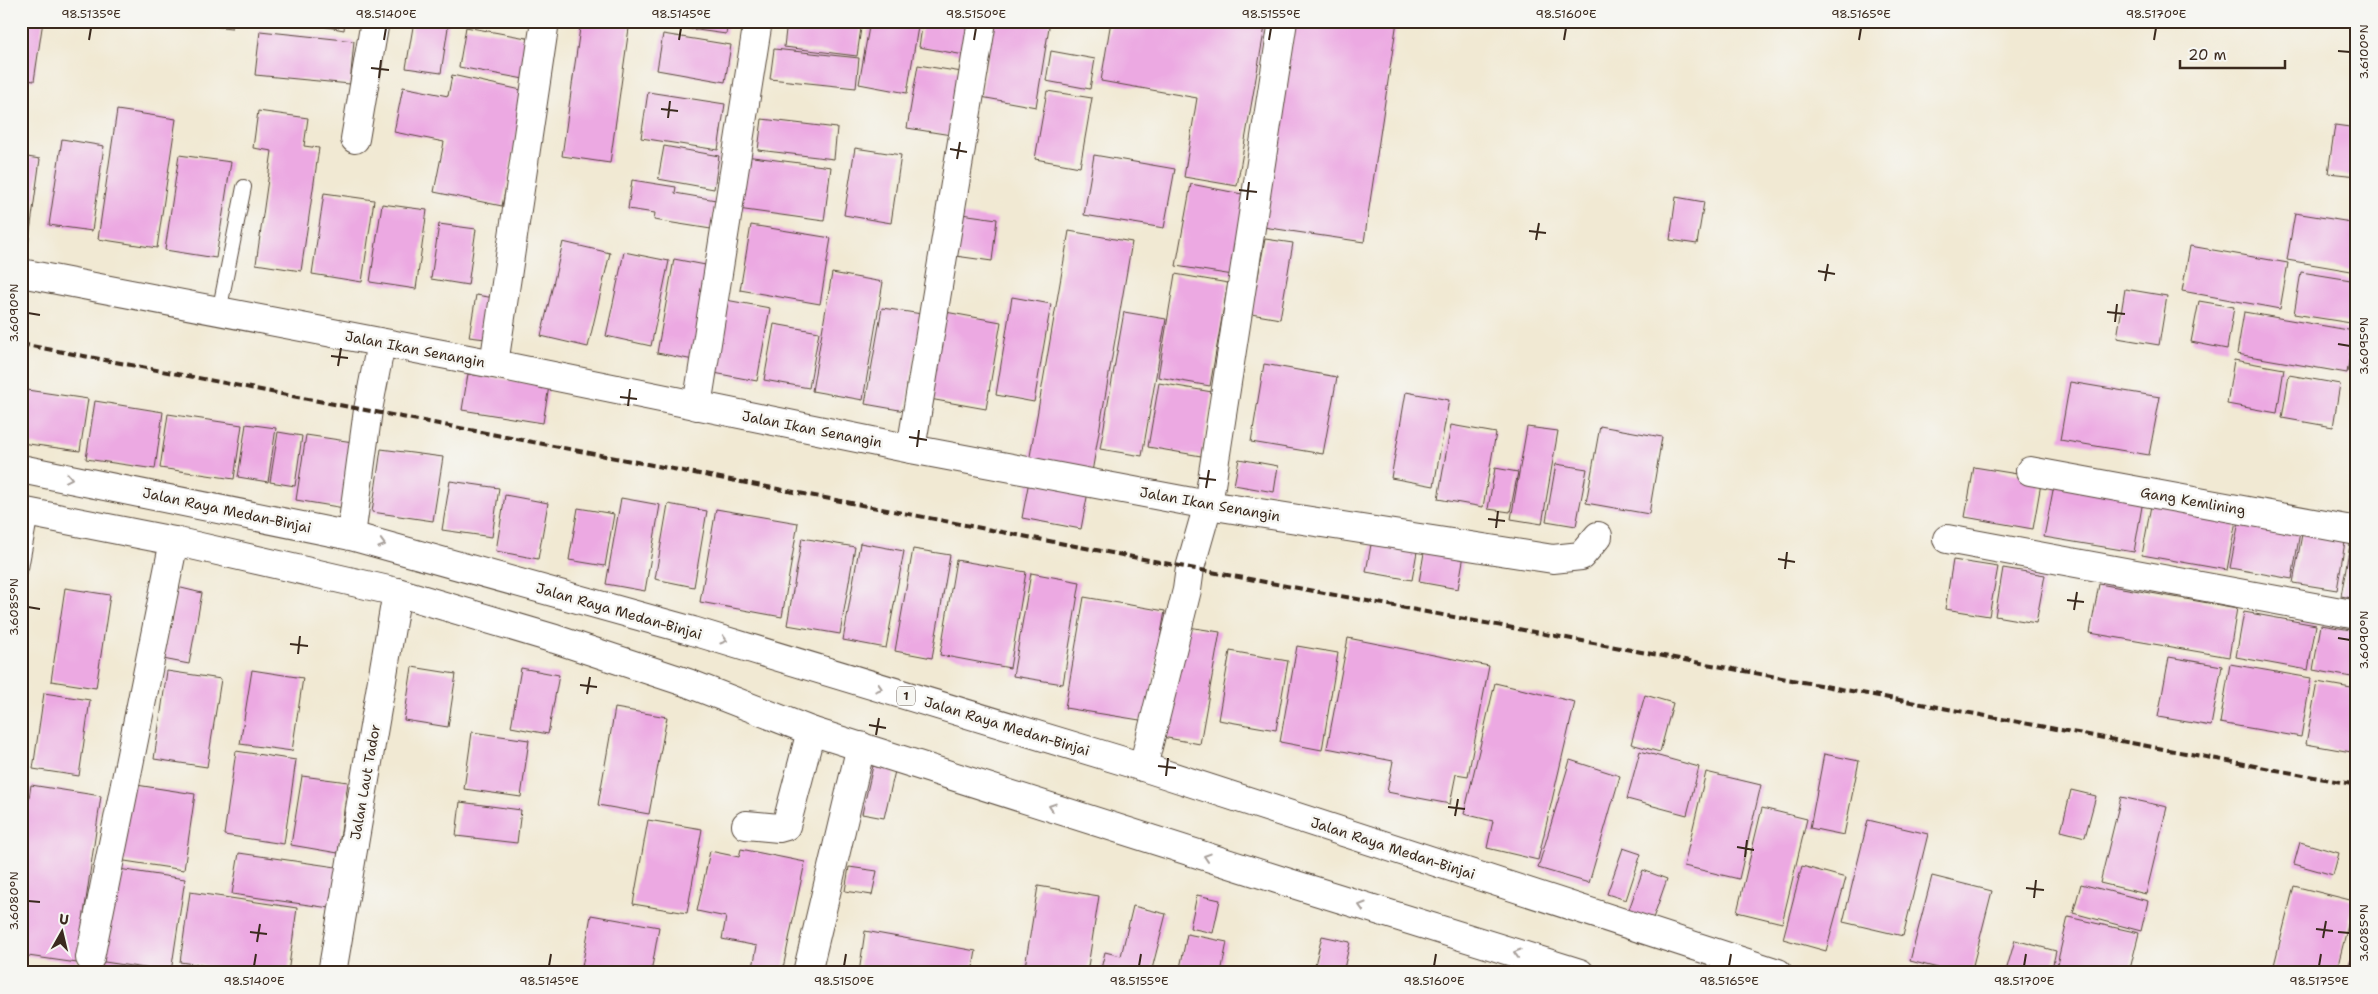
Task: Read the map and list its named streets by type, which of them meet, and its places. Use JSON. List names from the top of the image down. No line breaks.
{"streets":{"street":["Jalan Ikan Senangin","Gang Kemlining","Jalan Raya Medan-Binjai","1","Jalan Laut Tador"]},"scale_bar":"20 m","north":"top","coordinates":["98.5135°E","98.5140°E","98.5145°E","98.5150°E","98.5155°E","98.5160°E","98.5165°E","98.5170°E","3.6100°N","3.6090°N","3.6095°N","3.6085°N","3.6080°N","98.5175°E"]}
